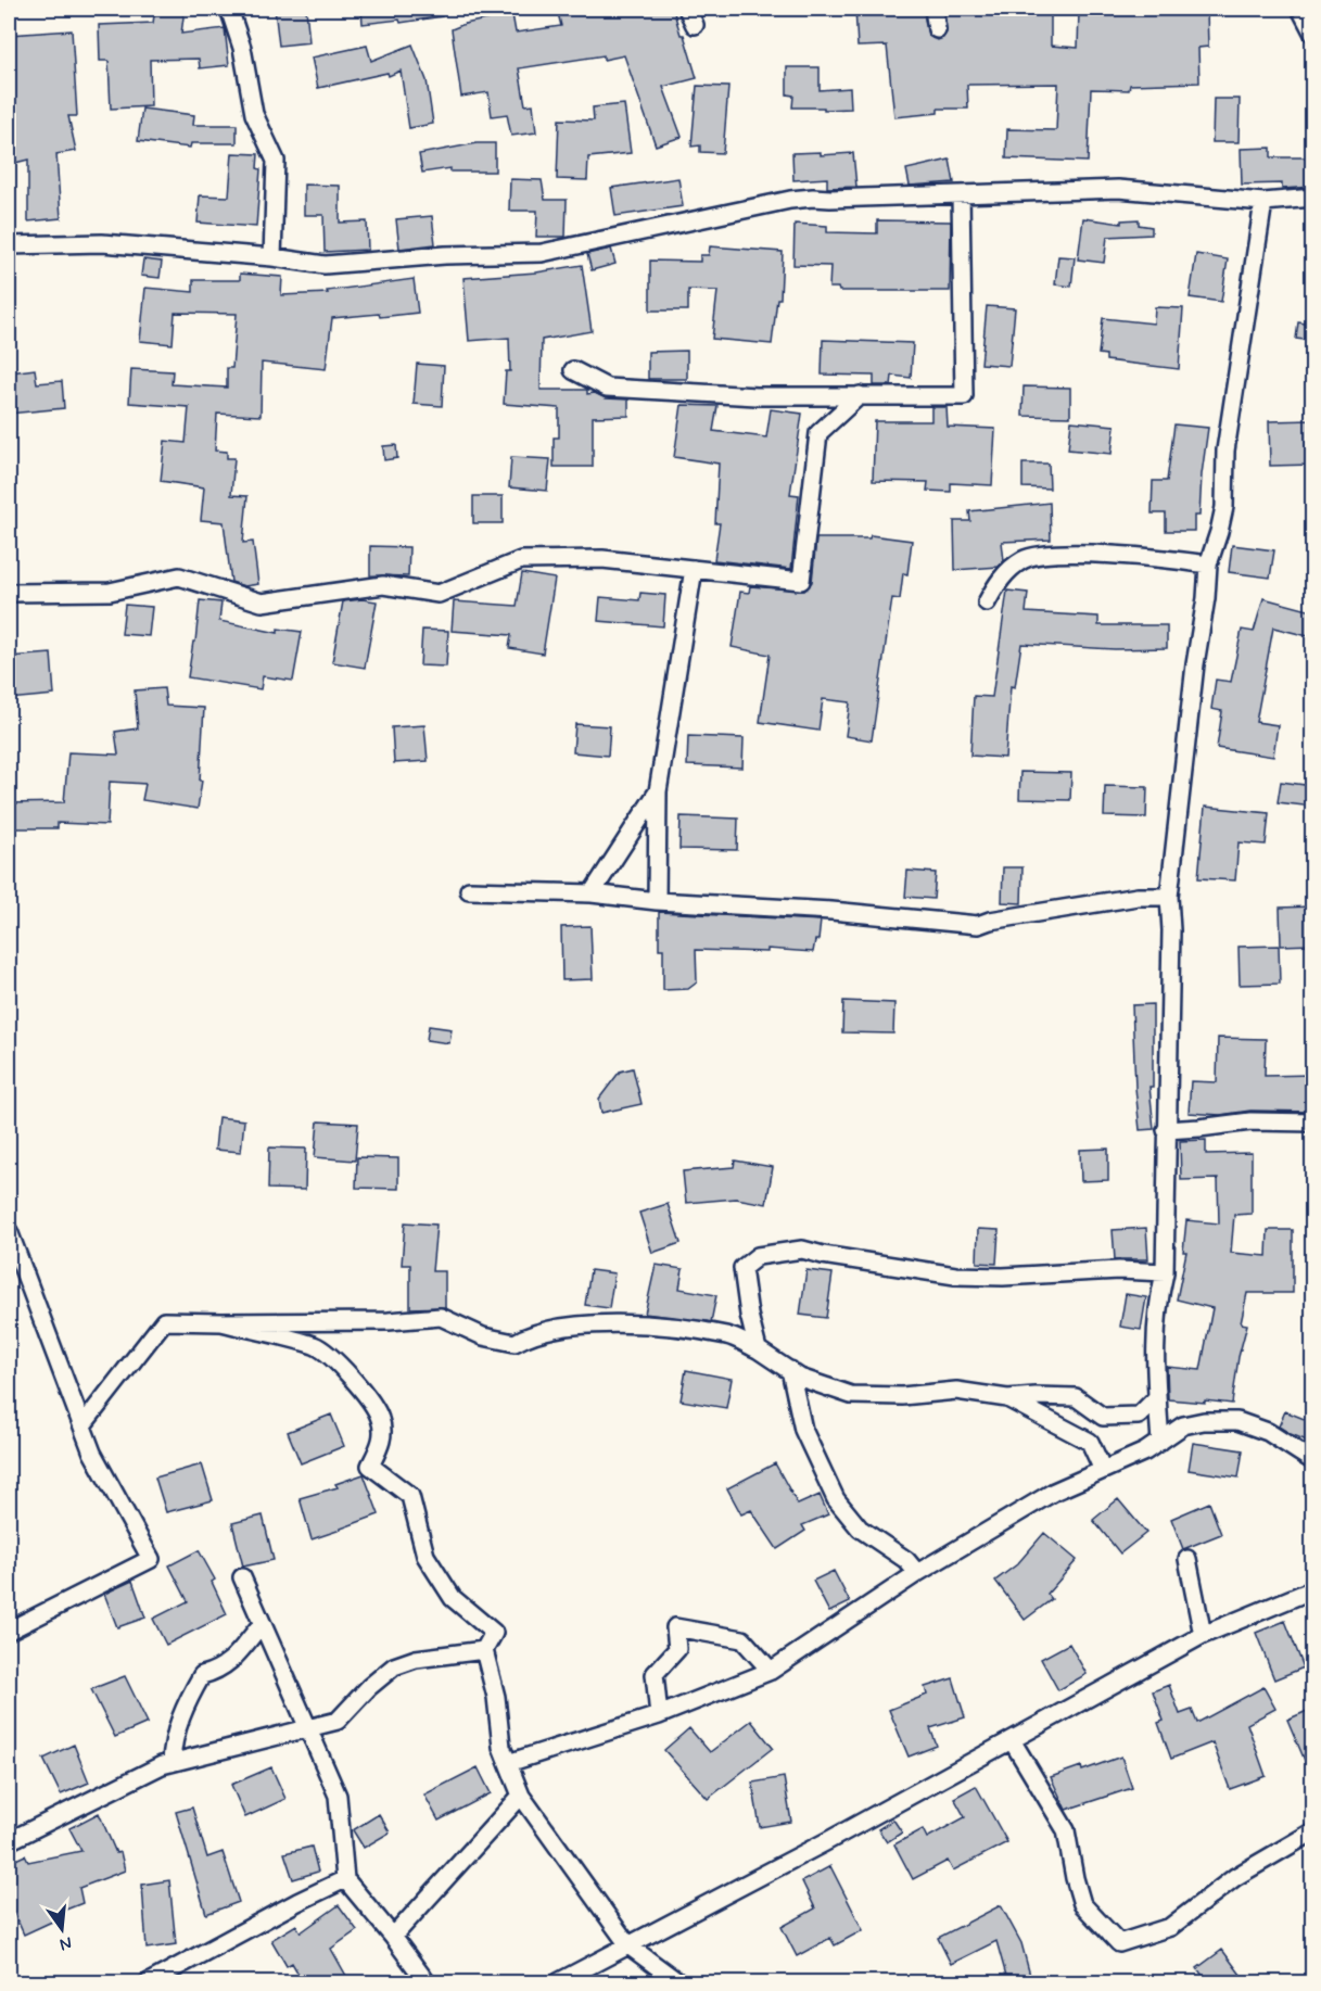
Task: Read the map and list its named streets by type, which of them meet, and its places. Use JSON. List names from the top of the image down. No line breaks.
{"north":"bottom"}
